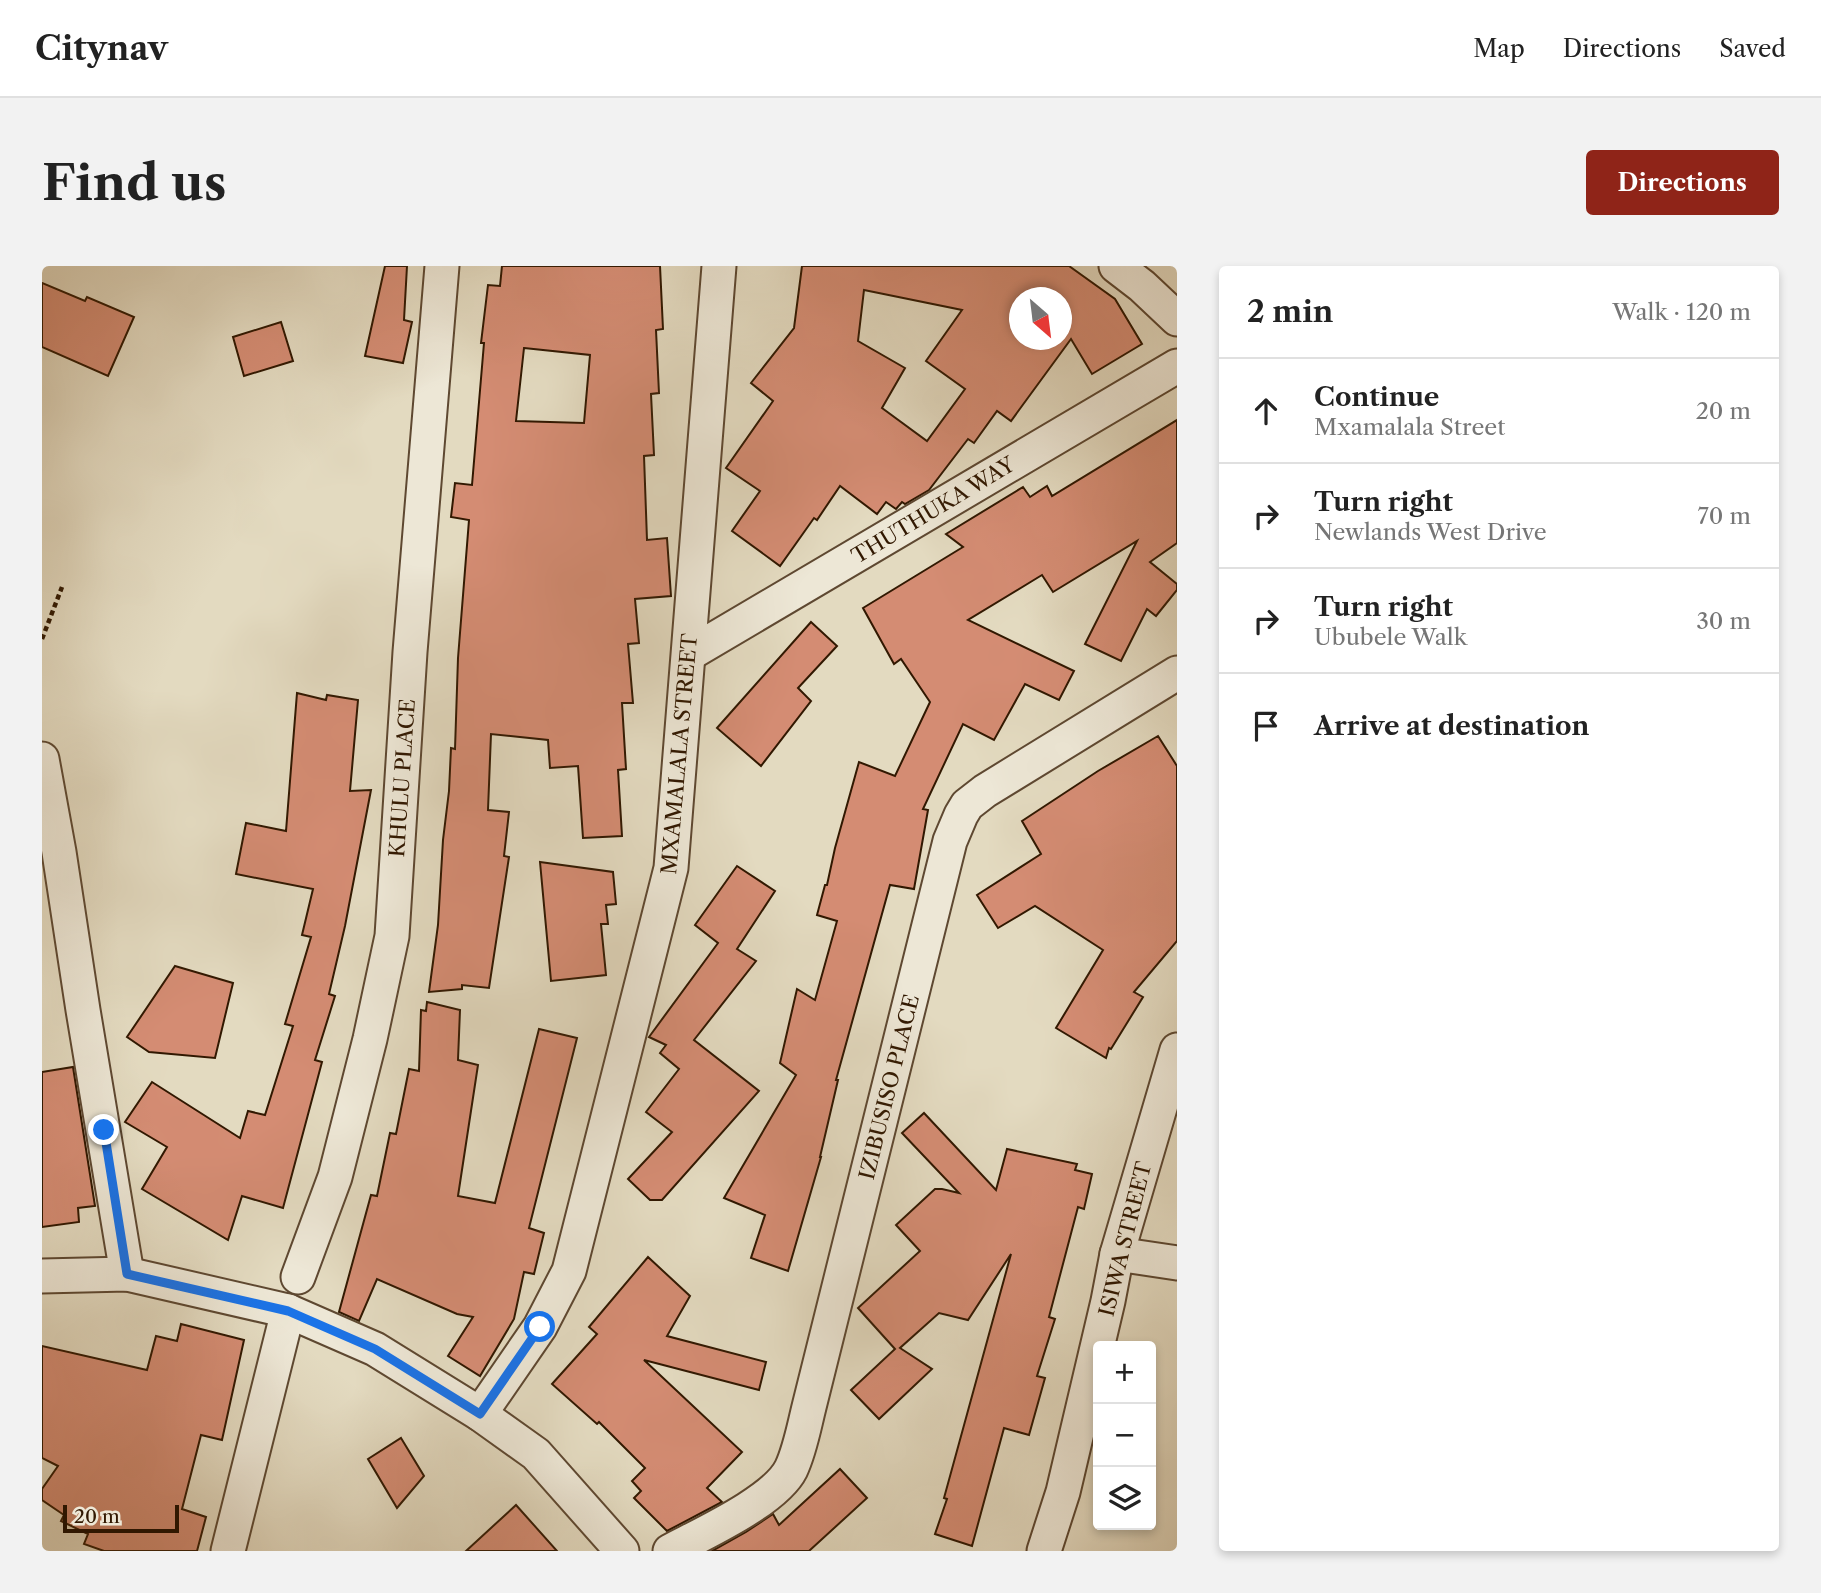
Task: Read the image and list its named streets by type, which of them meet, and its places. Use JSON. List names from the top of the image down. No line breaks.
{"streets":{"street":["THUTHUKA WAY","MXAMALALA STREET","KHULU PLACE","IZIBUSISO PLACE","ISIWA STREET"]},"crossings":[["THUTHUKA WAY","MXAMALALA STREET"]],"scale_bar":"20 m","north":"bottom right","page":{"header":"Citynav","nav":["Map","Directions","Saved"],"buttons":"Directions","title":"Find us","heading":["2 min","Walk · 120 m"],"list":[["Continue","Mxamalala Street","20 m"],["Turn right","Newlands West Drive","70 m"],["Turn right","Ububele Walk","30 m"],"Arrive at destination"],"map_buttons":["+","−"],"scale":"20 m"}}
